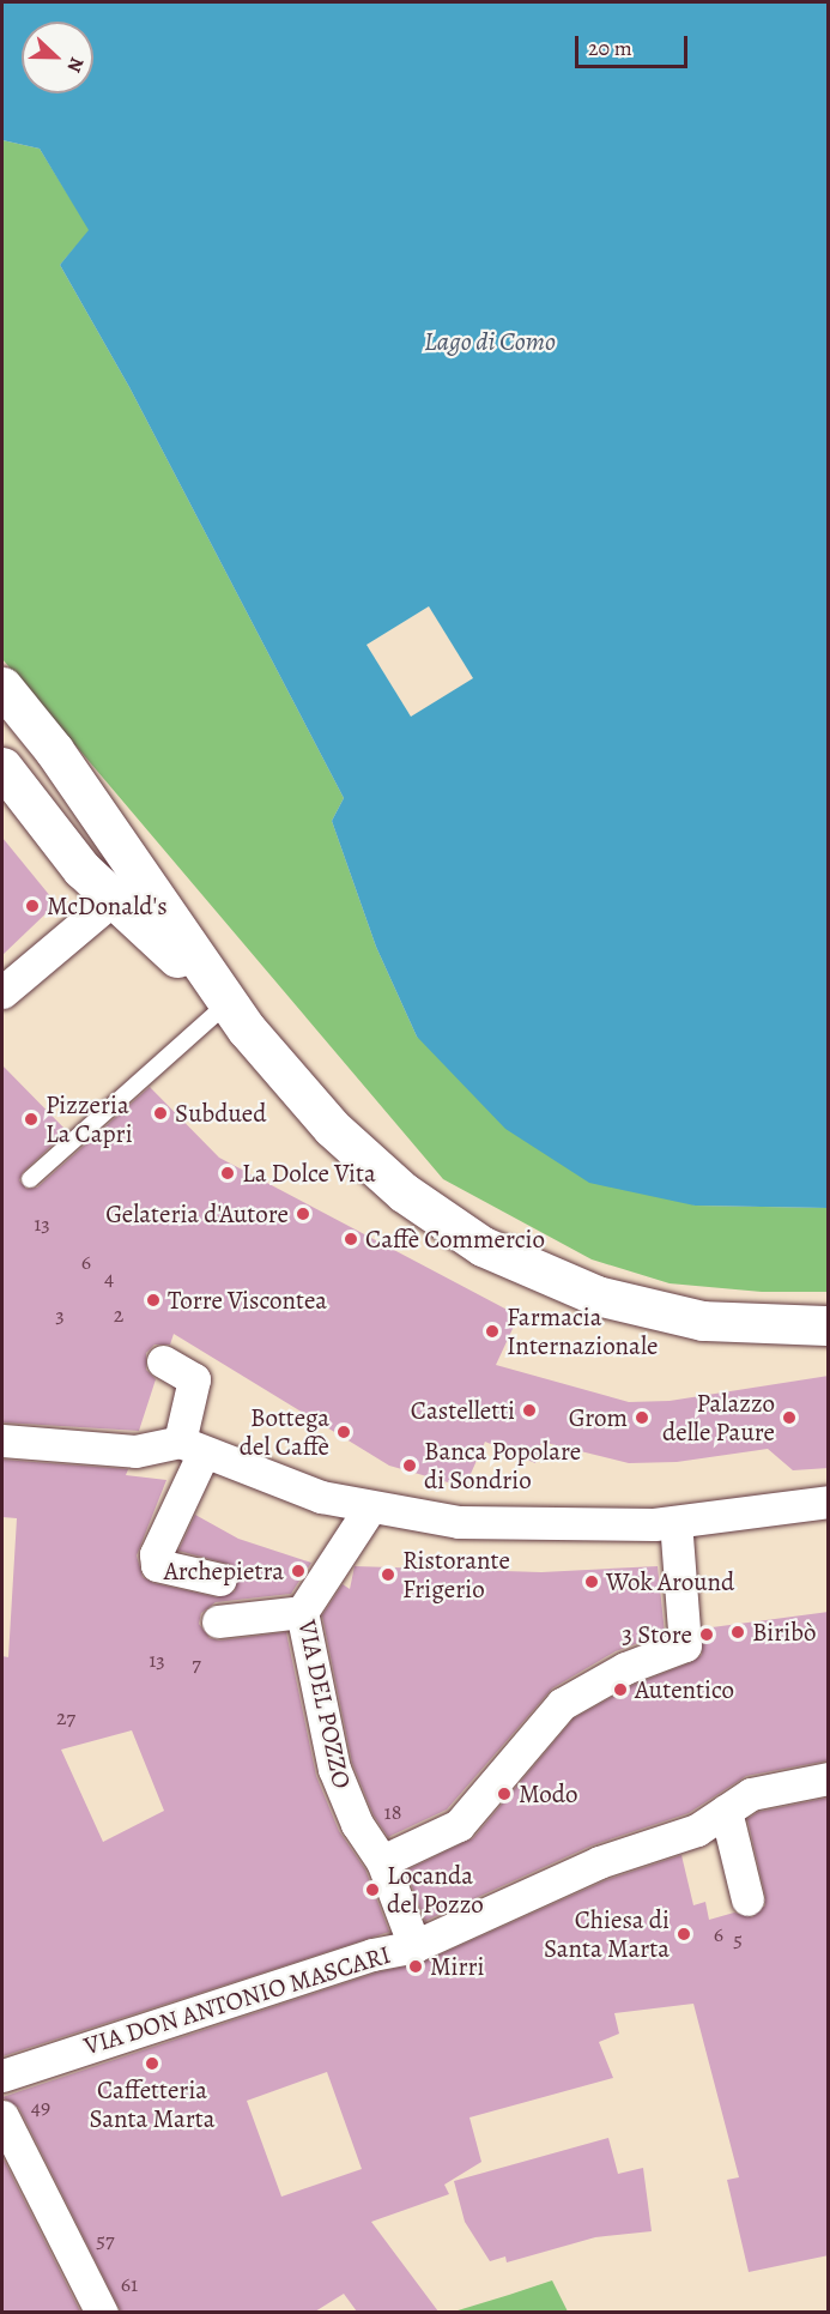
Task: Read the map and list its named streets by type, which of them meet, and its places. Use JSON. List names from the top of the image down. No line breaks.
{"streets":{"street":["VIA DEL POZZO","VIA DON ANTONIO MASCARI"]},"crossings":[["VIA DEL POZZO","VIA DON ANTONIO MASCARI"]],"water":["Lago di Como"],"places":["McDonald's","Subdued","Pizzeria La Capri","La Dolce Vita","Gelateria d'Autore","Caffè Commercio","Torre Viscontea","Farmacia Internazionale","Castelletti","Grom","Palazzo delle Paure","Bottega del Caffè","Banca Popolare di Sondrio","Archepietra","Ristorante Frigerio","Wok Around","Biribò","3 Store","Autentico","Modo","Locanda del Pozzo","Chiesa di Santa Marta","Mirri","Caffetteria Santa Marta"],"house_numbers":["13","6","4","3","2","13","7","27","18","6","5","49","57","61"],"scale_bar":"20 m","north":"right"}
